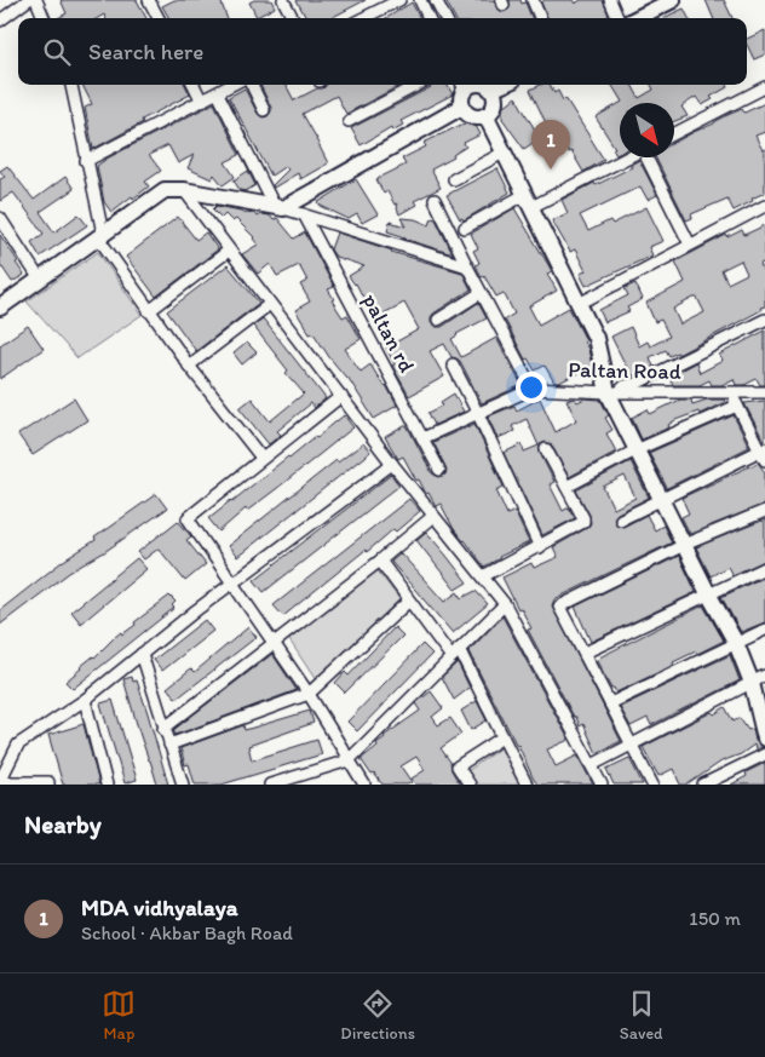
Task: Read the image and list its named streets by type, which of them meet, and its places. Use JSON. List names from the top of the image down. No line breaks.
{"streets":{"street":["paltan rd","Paltan Road"]},"crossings":[["paltan rd","Paltan Road"]],"north":"bottom right","page":{"search":"Search here","pins":"1","heading":"Nearby","list":[{"mark":"1","name":"MDA vidhyalaya","note":"School · Akbar Bagh Road","value":"150 m"}],"nav":["Map","Directions","Saved"]}}
